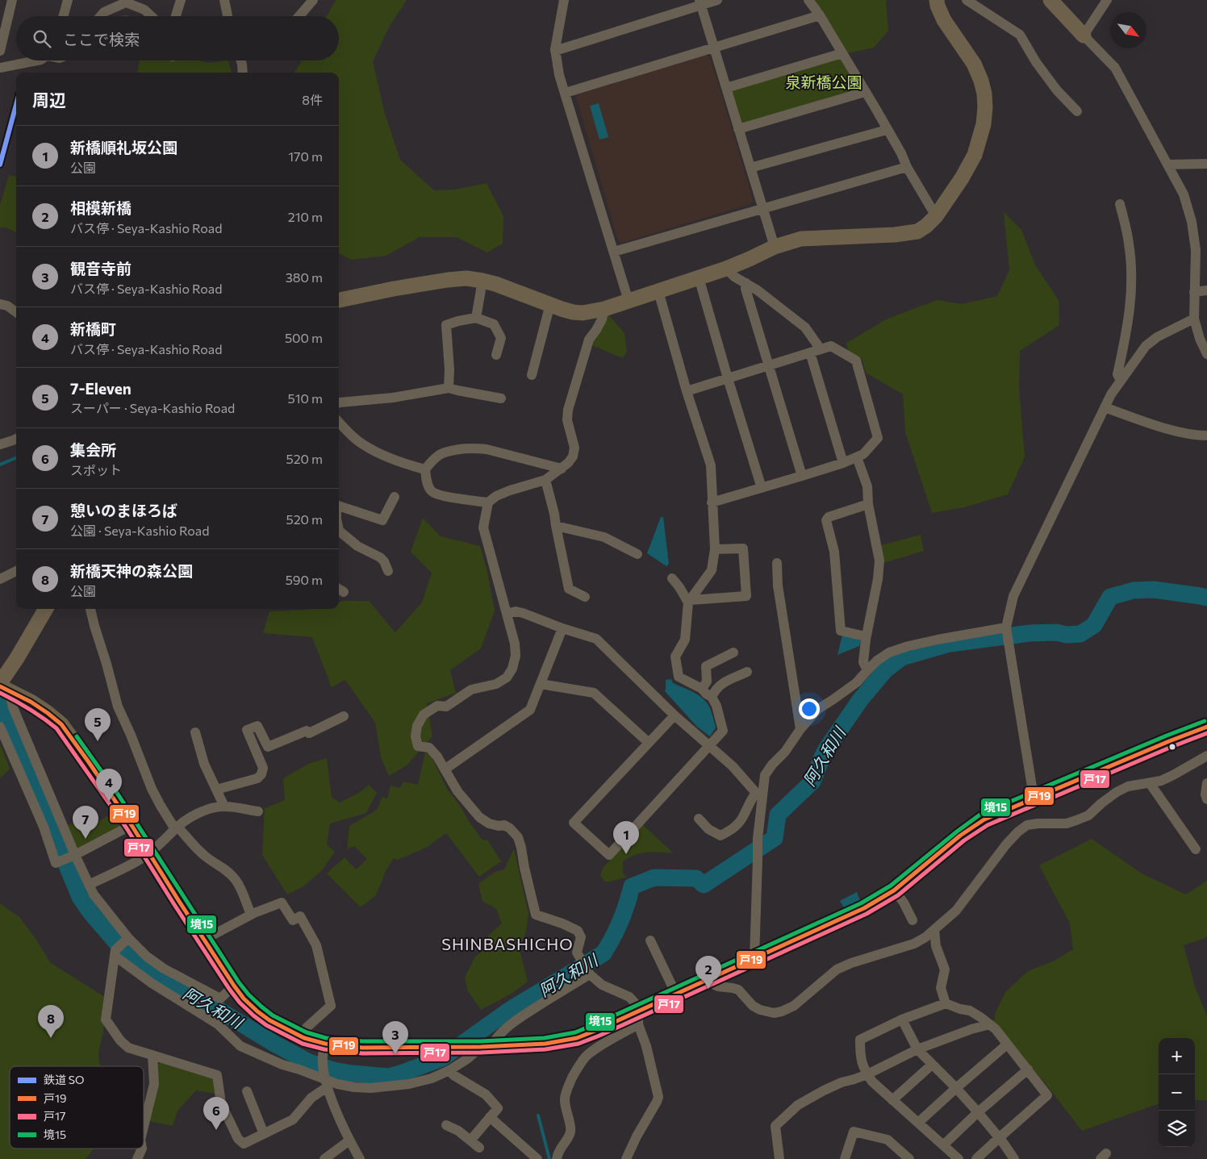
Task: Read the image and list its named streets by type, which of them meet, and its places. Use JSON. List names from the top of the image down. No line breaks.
{"districts":["SHINBASHICHO"],"water":["阿久和川"],"parks":["泉新橋公園"],"lines":["rail line SO","transit line 戸19","transit line 戸17","transit line 境15"],"legend":["鉄道 SO","戸19","戸17","境15"],"north":"bottom right","page":{"search":"ここで検索","heading":["周辺","8件"],"list":[{"mark":"1","name":"新橋順礼坂公園","note":"公園","value":"170 m"},{"mark":"2","name":"相模新橋","note":"バス停 · Seya-Kashio Road","value":"210 m"},{"mark":"3","name":"観音寺前","note":"バス停 · Seya-Kashio Road","value":"380 m"},{"mark":"4","name":"新橋町","note":"バス停 · Seya-Kashio Road","value":"500 m"},{"mark":"5","name":"7-Eleven","note":"スーパー · Seya-Kashio Road","value":"510 m"},{"mark":"6","name":"集会所","note":"スポット","value":"520 m"},{"mark":"7","name":"憩いのまほろば","note":"公園 · Seya-Kashio Road","value":"520 m"},{"mark":"8","name":"新橋天神の森公園","note":"公園","value":"590 m"}],"pins":["5","4","7","1","2","8","3","6"],"map_buttons":["+","−"]}}
